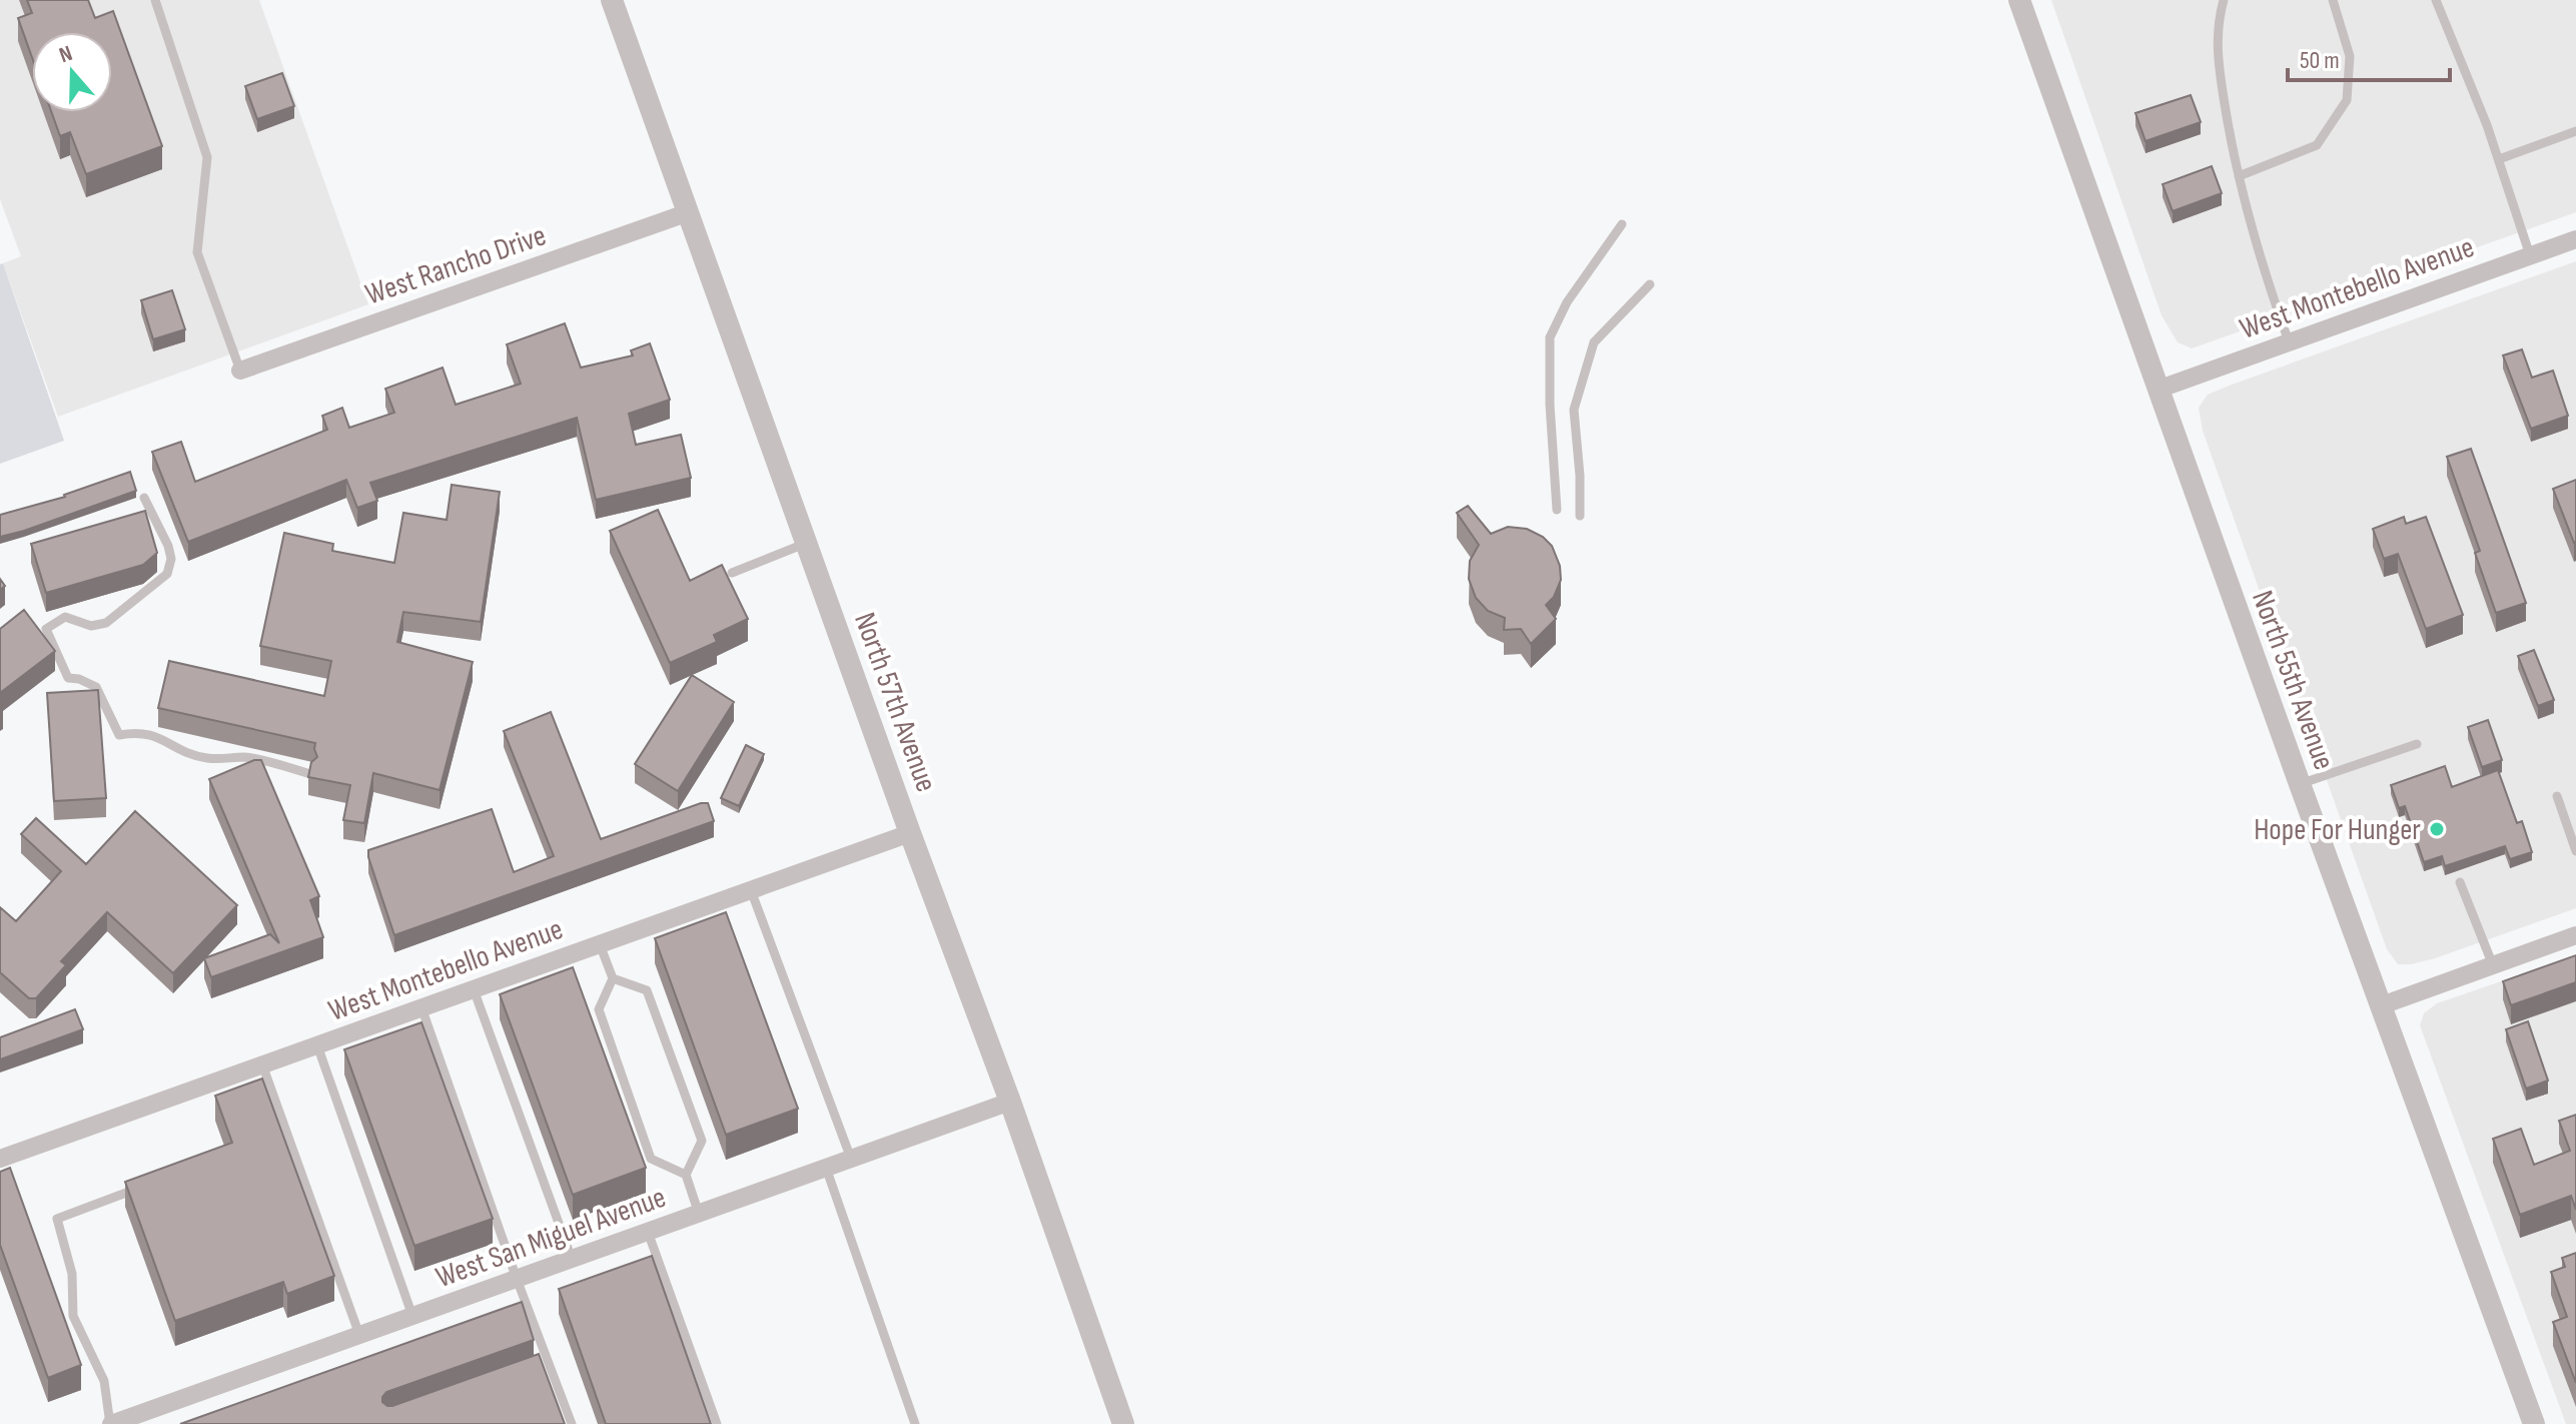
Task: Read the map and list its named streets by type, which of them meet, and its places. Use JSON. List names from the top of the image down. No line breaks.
{"streets":{"street":["West Rancho Drive","West Montebello Avenue","North 55th Avenue","North 57th Avenue","West San Miguel Avenue"]},"crossings":[["West Rancho Drive","North 57th Avenue"],["West Montebello Avenue","North 55th Avenue"],["West Montebello Avenue","North 57th Avenue"],["North 57th Avenue","West San Miguel Avenue"]],"places":["Hope For Hunger"],"scale_bar":"50 m","north":"top"}
